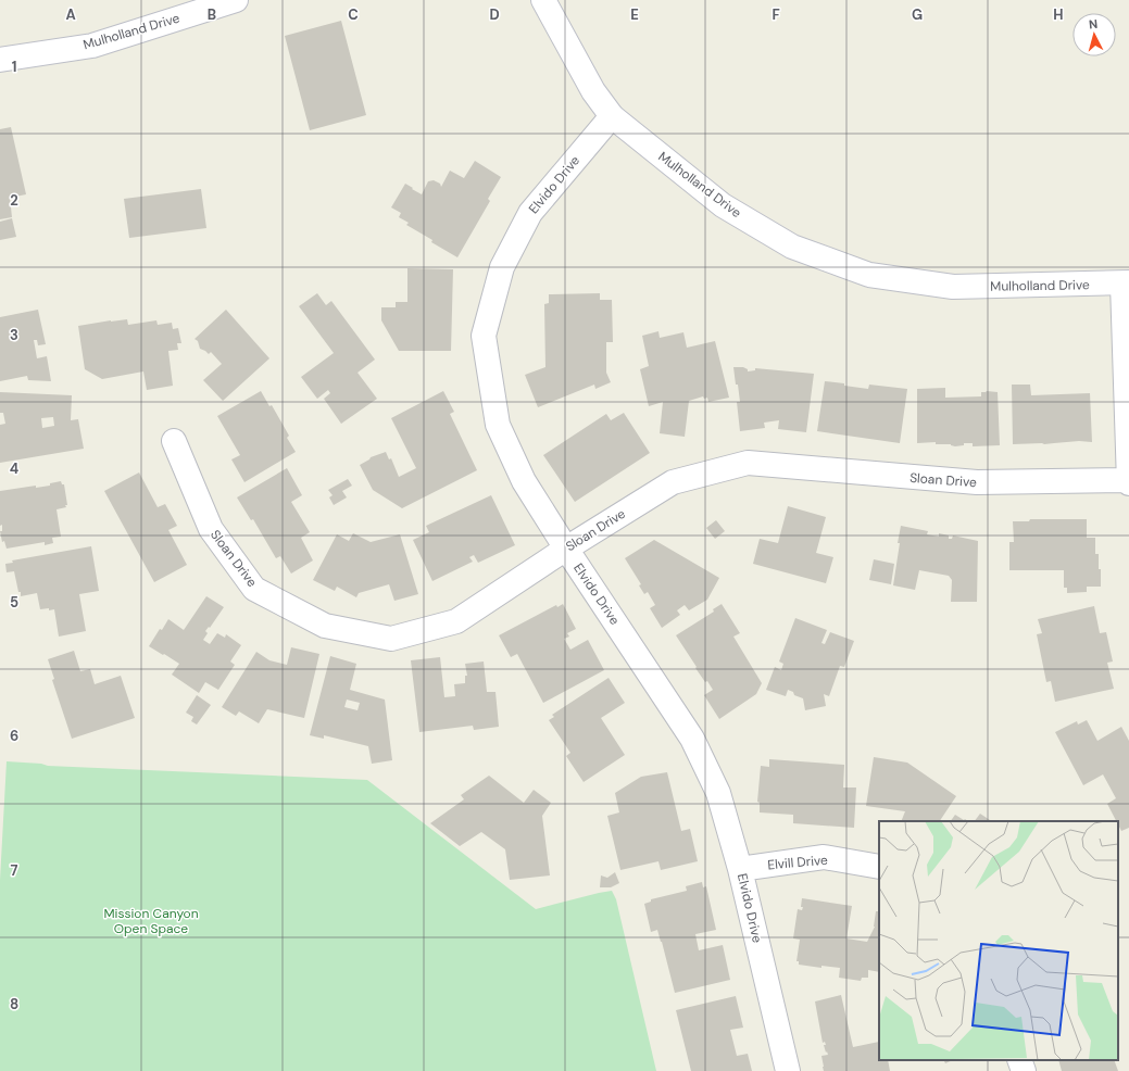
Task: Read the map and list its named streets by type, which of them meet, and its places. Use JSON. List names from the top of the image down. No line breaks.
{"streets":{"street":["Mulholland Drive","Elvido Drive","Sloan Drive","Elvill Drive"]},"crossings":[["Mulholland Drive","Elvido Drive"],["Elvido Drive","Sloan Drive"],["Elvido Drive","Elvill Drive"]],"parks":["Mission Canyon Open Space"],"north":"top","grid":{"columns":["A","B","C","D","E","F","G","H"],"rows":["1","2","3","4","5","6","7","8"]}}
